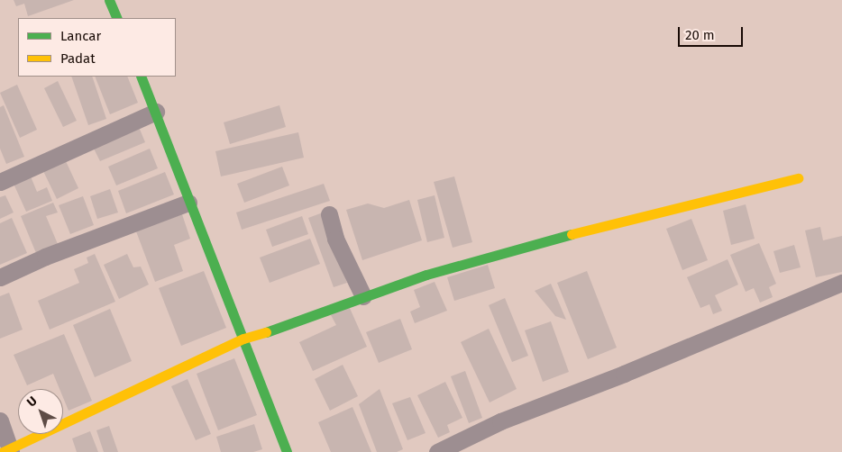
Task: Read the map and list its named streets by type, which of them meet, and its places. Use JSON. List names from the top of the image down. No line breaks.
{"legend":["Lancar","Padat"],"scale_bar":"20 m","north":"top left"}
